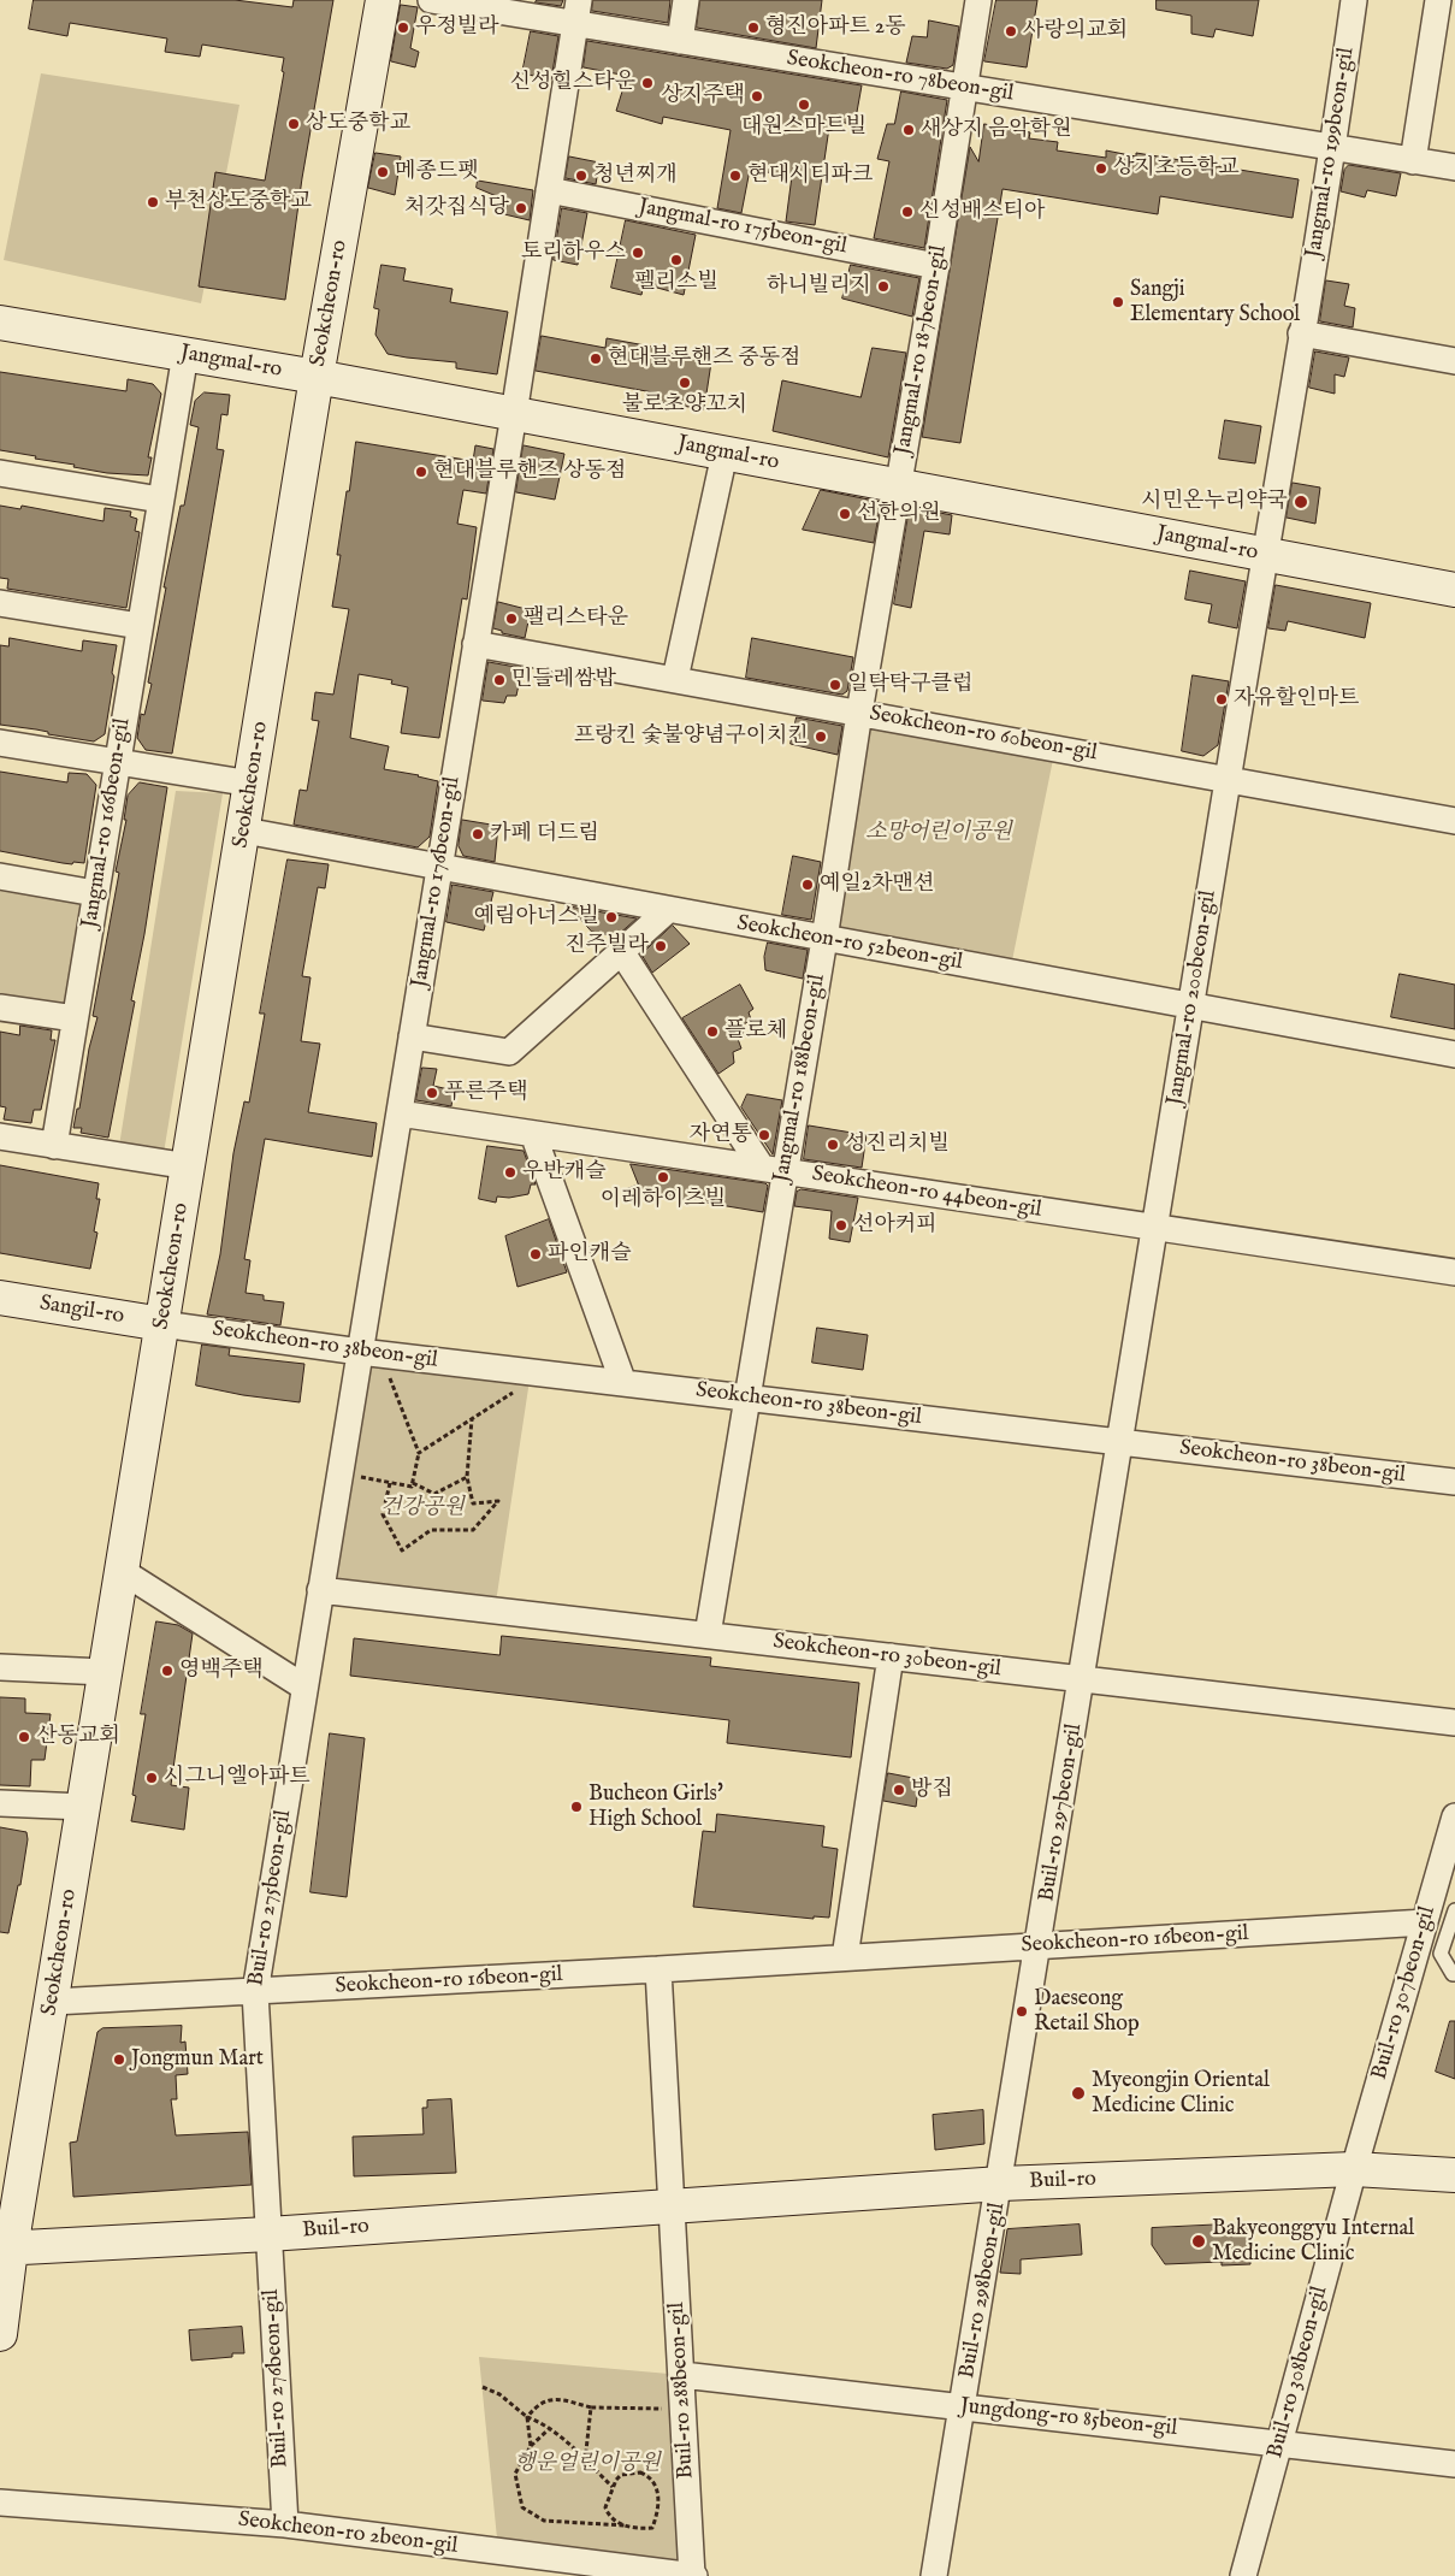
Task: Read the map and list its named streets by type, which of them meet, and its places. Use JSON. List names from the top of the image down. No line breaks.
{"streets":{"street":["Seokcheon-ro 78beon-gil","Jangmal-ro 199beon-gil","Jangmal-ro 175beon-gil","Seokcheon-ro","Jangmal-ro 187beon-gil","Jangmal-ro","Seokcheon-ro 60beon-gil","Jangmal-ro 166beon-gil","Jangmal-ro 176beon-gil","Seokcheon-ro 52beon-gil","Jangmal-ro 200beon-gil","Jangmal-ro 188beon-gil","Seokcheon-ro 44beon-gil","Sangil-ro","Seokcheon-ro 38beon-gil","Seokcheon-ro 30beon-gil","Buil-ro 297beon-gil","Buil-ro 275beon-gil","Seokcheon-ro 16beon-gil","Buil-ro 307beon-gil","Buil-ro","Buil-ro 298beon-gil","Buil-ro 308beon-gil","Buil-ro 276beon-gil","Buil-ro 288beon-gil","Jungdong-ro 85beon-gil","Seokcheon-ro 2beon-gil"]},"crossings":[["Seokcheon-ro 78beon-gil","Jangmal-ro 199beon-gil"],["Seokcheon-ro 78beon-gil","Jangmal-ro 187beon-gil"],["Jangmal-ro 199beon-gil","Jangmal-ro"],["Jangmal-ro 199beon-gil","Jangmal-ro 200beon-gil"],["Jangmal-ro 175beon-gil","Jangmal-ro 187beon-gil"],["Seokcheon-ro","Jangmal-ro"],["Seokcheon-ro","Seokcheon-ro 52beon-gil"],["Seokcheon-ro","Sangil-ro"],["Seokcheon-ro","Seokcheon-ro 38beon-gil"],["Seokcheon-ro","Seokcheon-ro 16beon-gil"],["Seokcheon-ro","Buil-ro"],["Jangmal-ro 187beon-gil","Jangmal-ro"],["Jangmal-ro 187beon-gil","Jangmal-ro 188beon-gil"],["Jangmal-ro","Jangmal-ro 166beon-gil"],["Jangmal-ro","Jangmal-ro 176beon-gil"],["Jangmal-ro","Jangmal-ro 200beon-gil"],["Jangmal-ro","Jangmal-ro 188beon-gil"],["Seokcheon-ro 60beon-gil","Jangmal-ro 176beon-gil"],["Seokcheon-ro 60beon-gil","Jangmal-ro 200beon-gil"],["Seokcheon-ro 60beon-gil","Jangmal-ro 188beon-gil"],["Jangmal-ro 176beon-gil","Seokcheon-ro 52beon-gil"],["Jangmal-ro 176beon-gil","Seokcheon-ro 44beon-gil"],["Jangmal-ro 176beon-gil","Seokcheon-ro 38beon-gil"],["Jangmal-ro 176beon-gil","Buil-ro 275beon-gil"],["Seokcheon-ro 52beon-gil","Jangmal-ro 200beon-gil"],["Seokcheon-ro 52beon-gil","Jangmal-ro 188beon-gil"],["Jangmal-ro 200beon-gil","Seokcheon-ro 44beon-gil"],["Jangmal-ro 200beon-gil","Seokcheon-ro 38beon-gil"],["Jangmal-ro 200beon-gil","Buil-ro 297beon-gil"],["Jangmal-ro 188beon-gil","Seokcheon-ro 44beon-gil"],["Jangmal-ro 188beon-gil","Seokcheon-ro 38beon-gil"],["Jangmal-ro 188beon-gil","Seokcheon-ro 30beon-gil"],["Sangil-ro","Seokcheon-ro 38beon-gil"],["Seokcheon-ro 38beon-gil","Buil-ro 297beon-gil"],["Seokcheon-ro 38beon-gil","Buil-ro 275beon-gil"],["Seokcheon-ro 30beon-gil","Buil-ro 297beon-gil"],["Seokcheon-ro 30beon-gil","Buil-ro 275beon-gil"],["Buil-ro 297beon-gil","Seokcheon-ro 16beon-gil"],["Buil-ro 297beon-gil","Buil-ro"],["Buil-ro 297beon-gil","Buil-ro 298beon-gil"],["Buil-ro 275beon-gil","Seokcheon-ro 16beon-gil"],["Buil-ro 275beon-gil","Buil-ro"],["Buil-ro 275beon-gil","Buil-ro 276beon-gil"],["Seokcheon-ro 16beon-gil","Buil-ro 307beon-gil"],["Buil-ro 307beon-gil","Buil-ro"],["Buil-ro 307beon-gil","Buil-ro 308beon-gil"],["Buil-ro","Buil-ro 298beon-gil"],["Buil-ro","Buil-ro 308beon-gil"],["Buil-ro","Buil-ro 276beon-gil"],["Buil-ro","Buil-ro 288beon-gil"],["Buil-ro 298beon-gil","Jungdong-ro 85beon-gil"],["Buil-ro 308beon-gil","Jungdong-ro 85beon-gil"],["Buil-ro 276beon-gil","Seokcheon-ro 2beon-gil"],["Buil-ro 288beon-gil","Jungdong-ro 85beon-gil"],["Buil-ro 288beon-gil","Seokcheon-ro 2beon-gil"]],"parks":["소망어린이공원","건강공원","행운얼린이공원"],"places":["우정빌라","형진아파트 2동","사랑의교회","신성힐스타운","상지주택","대원스마트빌","상도중학교","새상지 음악학원","상지초등학교","메종드펫","청년찌개","현대시티파크","부천상도중학교","처갓집식당","신성배스티아","토리하우스","펠리스빌","하니빌리지","Sangji Elementary School","현대블루핸즈 중동점","불로초양꼬치","현대블루핸즈 상동점","시민온누리약국","선한의원","팰리스타운","민들레쌈밥","일탁탁구클럽","자유할인마트","프랑킨 숯불양념구이치킨","카페 더드림","예일2차맨션","예림아너스빌","진주빌라","플로체","푸른주택","자연통","성진리치빌","우반캐슬","이레하이츠빌","선아커피","파인캐슬","영백주택","산동교회","시그니엘아파트","방집","Bucheon Girls' High School","Daeseong Retail Shop","Jongmun Mart","Myeongjin Oriental Medicine Clinic","Bakyeonggyu Internal Medicine Clinic"]}
